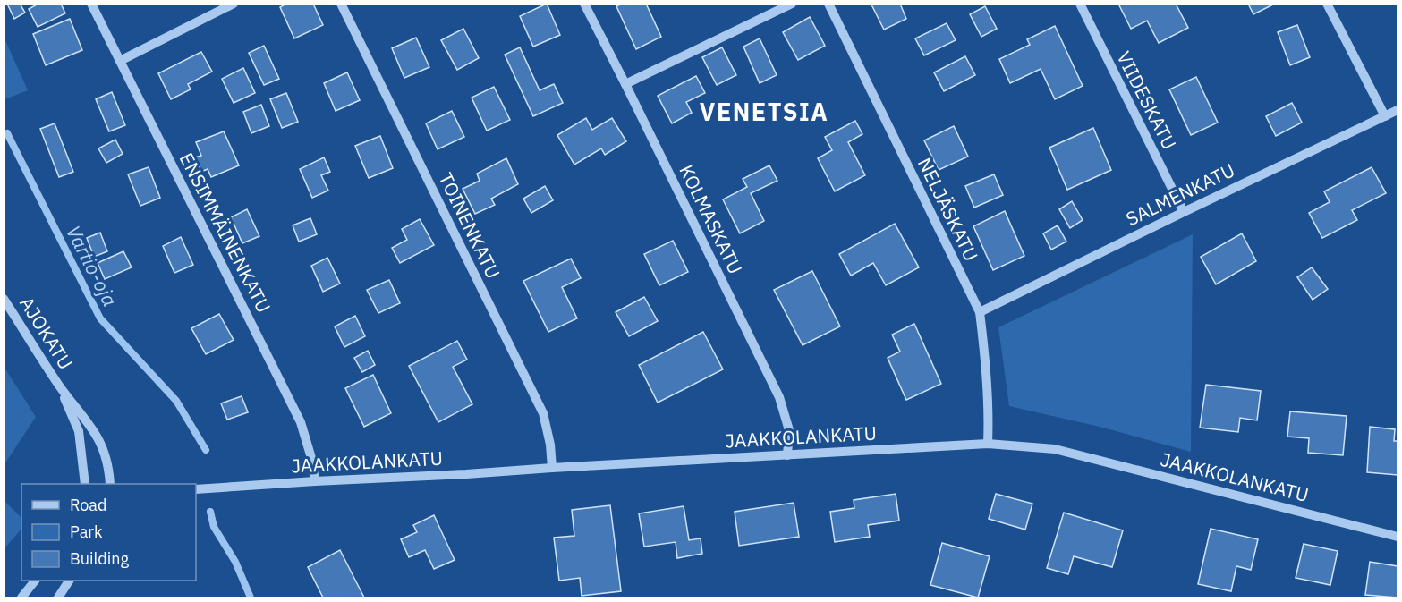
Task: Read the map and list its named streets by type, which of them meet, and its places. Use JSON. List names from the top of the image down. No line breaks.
{"streets":{"street":["VIIDESKATU","SALMENKATU","NELJÄSKATU","KOLMASKATU","TOINENKATU","ENSIMMÄINENKATU","AJOKATU","JAAKKOLANKATU"]},"crossings":[["VIIDESKATU","SALMENKATU"],["SALMENKATU","NELJÄSKATU"],["NELJÄSKATU","JAAKKOLANKATU"],["KOLMASKATU","JAAKKOLANKATU"],["TOINENKATU","JAAKKOLANKATU"],["ENSIMMÄINENKATU","JAAKKOLANKATU"]],"districts":["VENETSIA"],"water":["Vartio-oja"],"legend":["Road","Park","Building"]}
